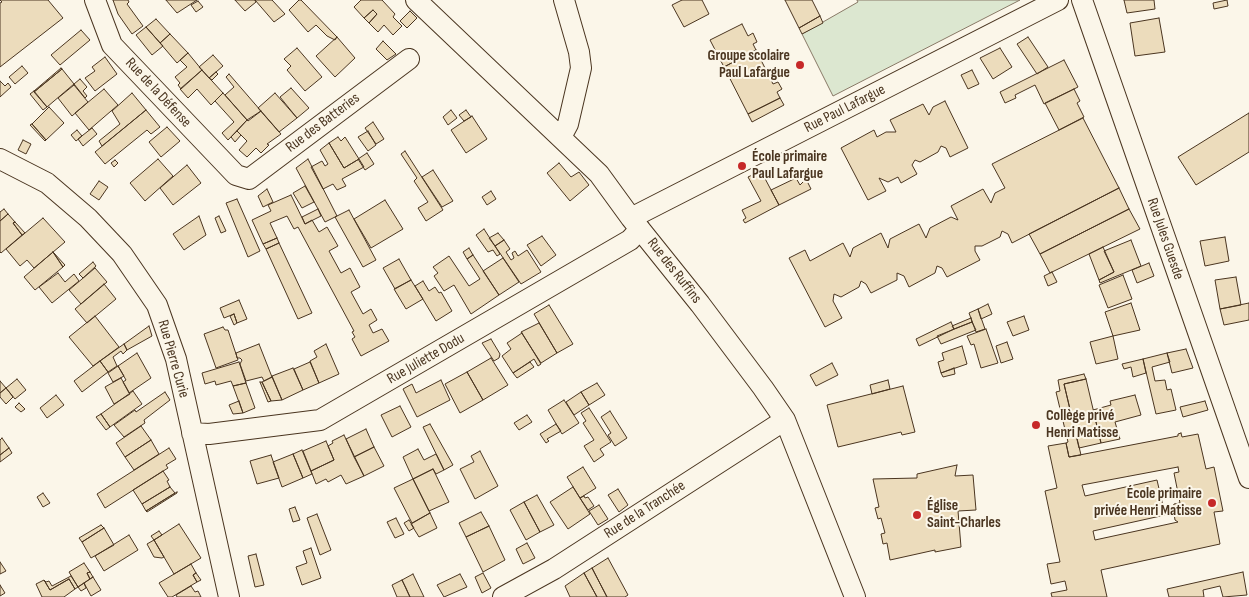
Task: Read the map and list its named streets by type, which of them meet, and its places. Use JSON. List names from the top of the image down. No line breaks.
{"streets":{"street":["Rue de la Défense","Rue Paul Lafargue","Rue des Batteries","Rue Jules Guesde","Rue des Ruffins","Rue Pierre Curie","Rue Juliette Dodu","Rue de la Tranchée"]},"crossings":[["Rue de la Défense","Rue des Batteries"],["Rue Paul Lafargue","Rue des Ruffins"],["Rue Paul Lafargue","Rue Juliette Dodu"],["Rue des Ruffins","Rue Juliette Dodu"],["Rue des Ruffins","Rue de la Tranchée"],["Rue Pierre Curie","Rue Juliette Dodu"]],"places":["Groupe scolaire Paul Lafargue","École primaire Paul Lafargue","Collège privé Henri Matisse","École primaire privée Henri Matisse","Église Saint-Charles"]}
